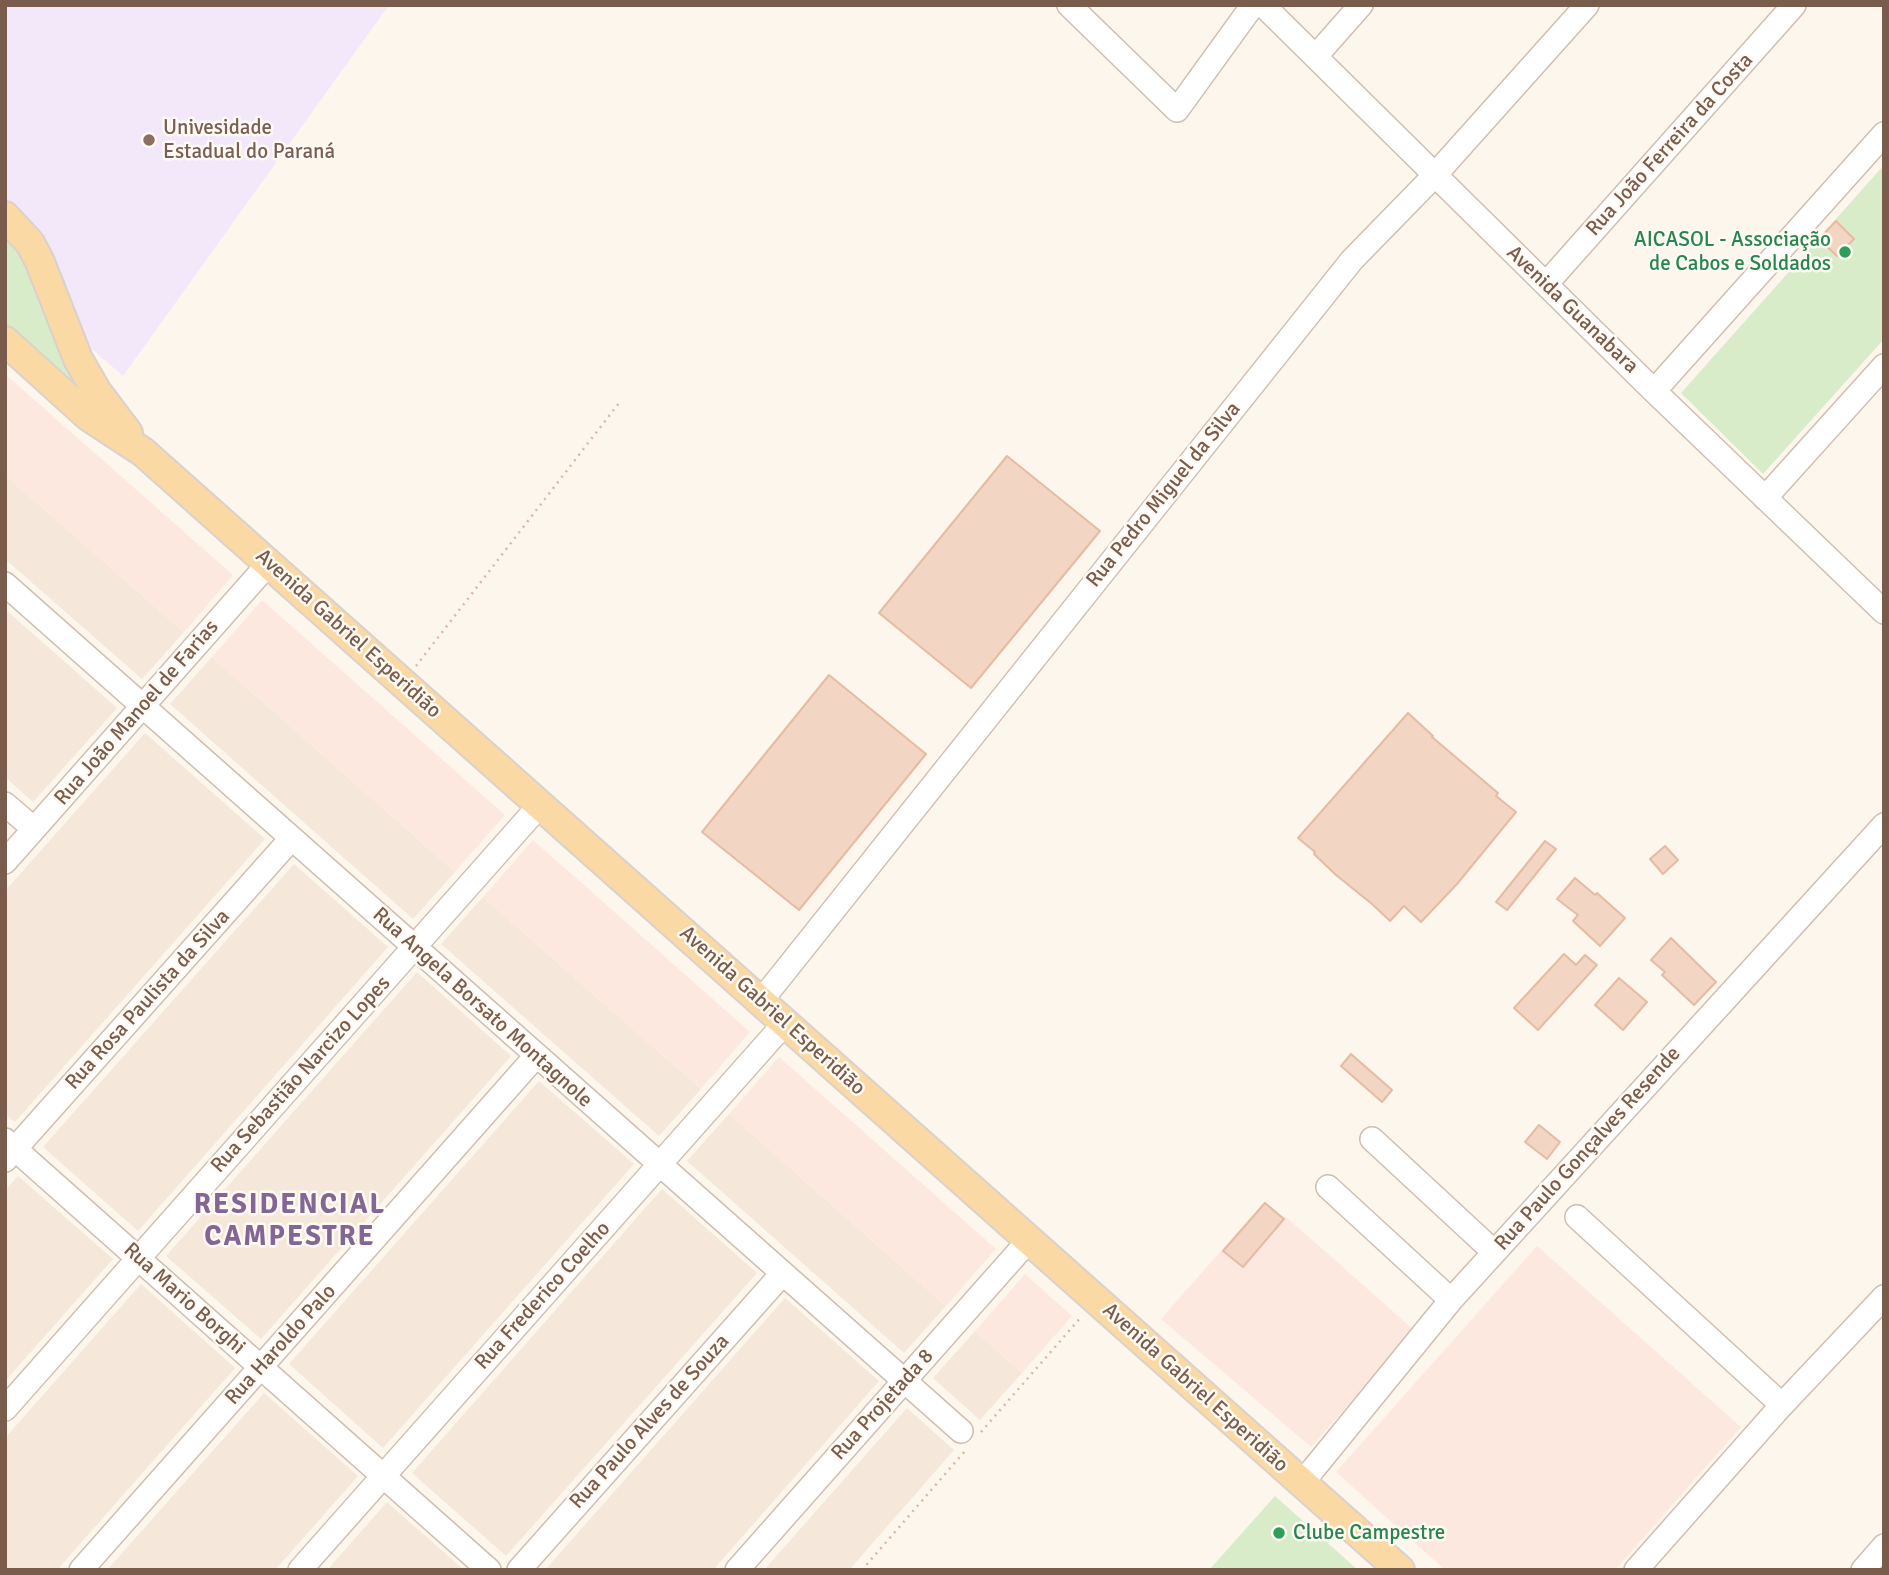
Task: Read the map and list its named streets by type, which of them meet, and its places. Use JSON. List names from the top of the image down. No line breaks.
{"streets":{"main road":["Avenida Gabriel Esperidião"],"street":["Rua João Ferreira da Costa","Avenida Guanabara","Rua Pedro Miguel da Silva","Rua João Manoel de Farias","Rua Rosa Paulista da Silva","Rua Angela Borsato Montagnole","Rua Sebastião Narcizo Lopes","Rua Paulo Gonçalves Resende","Rua Frederico Coelho","Rua Mario Borghi","Rua Haroldo Palo","Rua Projetada 8","Rua Paulo Alves de Souza"]},"crossings":[["Rua João Ferreira da Costa","Avenida Guanabara"],["Avenida Guanabara","Rua Pedro Miguel da Silva"],["Rua Pedro Miguel da Silva","Avenida Gabriel Esperidião"],["Avenida Gabriel Esperidião","Rua João Manoel de Farias"],["Avenida Gabriel Esperidião","Rua Sebastião Narcizo Lopes"],["Avenida Gabriel Esperidião","Rua Paulo Gonçalves Resende"],["Avenida Gabriel Esperidião","Rua Frederico Coelho"],["Avenida Gabriel Esperidião","Rua Projetada 8"],["Rua João Manoel de Farias","Rua Angela Borsato Montagnole"],["Rua Rosa Paulista da Silva","Rua Angela Borsato Montagnole"],["Rua Rosa Paulista da Silva","Rua Mario Borghi"],["Rua Angela Borsato Montagnole","Rua Sebastião Narcizo Lopes"],["Rua Angela Borsato Montagnole","Rua Frederico Coelho"],["Rua Angela Borsato Montagnole","Rua Haroldo Palo"],["Rua Angela Borsato Montagnole","Rua Projetada 8"],["Rua Angela Borsato Montagnole","Rua Paulo Alves de Souza"],["Rua Sebastião Narcizo Lopes","Rua Mario Borghi"],["Rua Frederico Coelho","Rua Mario Borghi"],["Rua Mario Borghi","Rua Haroldo Palo"]],"districts":["RESIDENCIAL CAMPESTRE"],"places":["Univesidade Estadual do Paraná","AICASOL - Associação de Cabos e Soldados","Clube Campestre"]}
